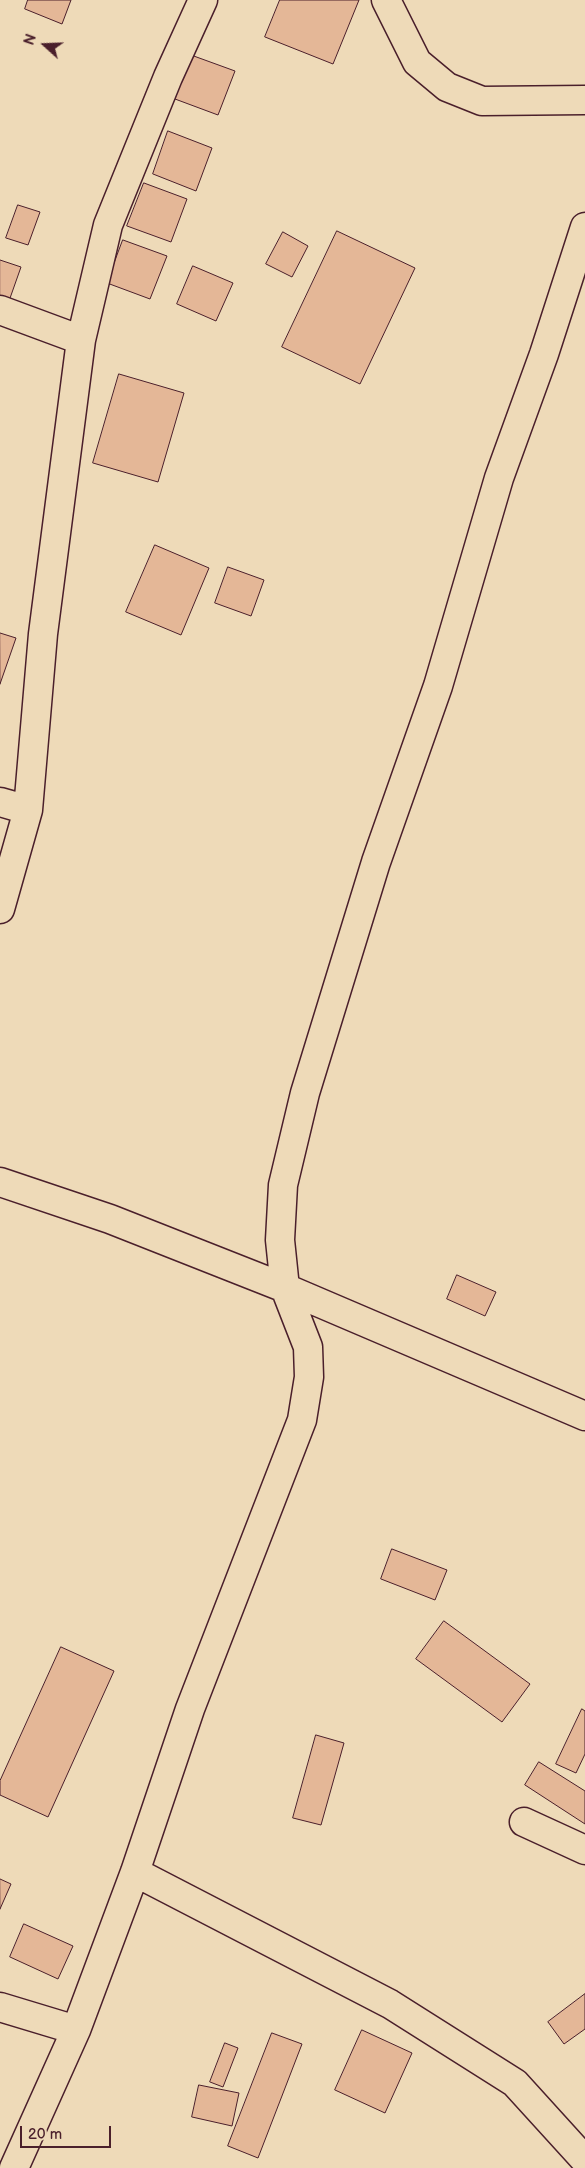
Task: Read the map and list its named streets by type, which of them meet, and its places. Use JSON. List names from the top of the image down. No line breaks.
{"scale_bar":"20 m","north":"left"}
